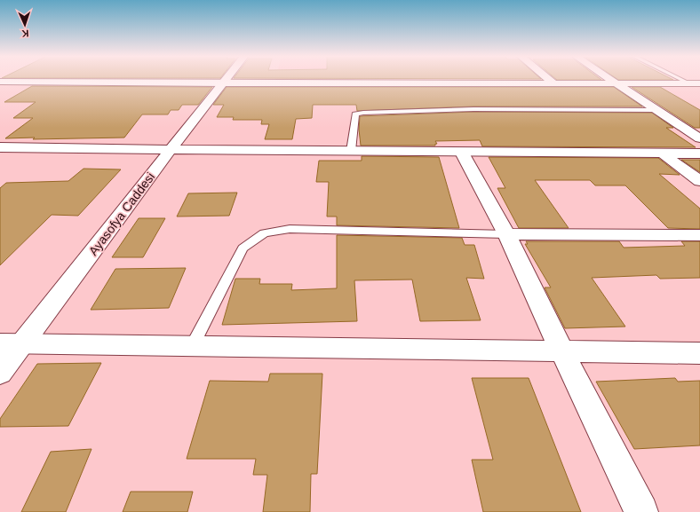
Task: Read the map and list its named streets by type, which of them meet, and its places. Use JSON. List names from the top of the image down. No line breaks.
{"streets":{"street":["Ayasofya Caddesi"]},"north":"bottom"}
